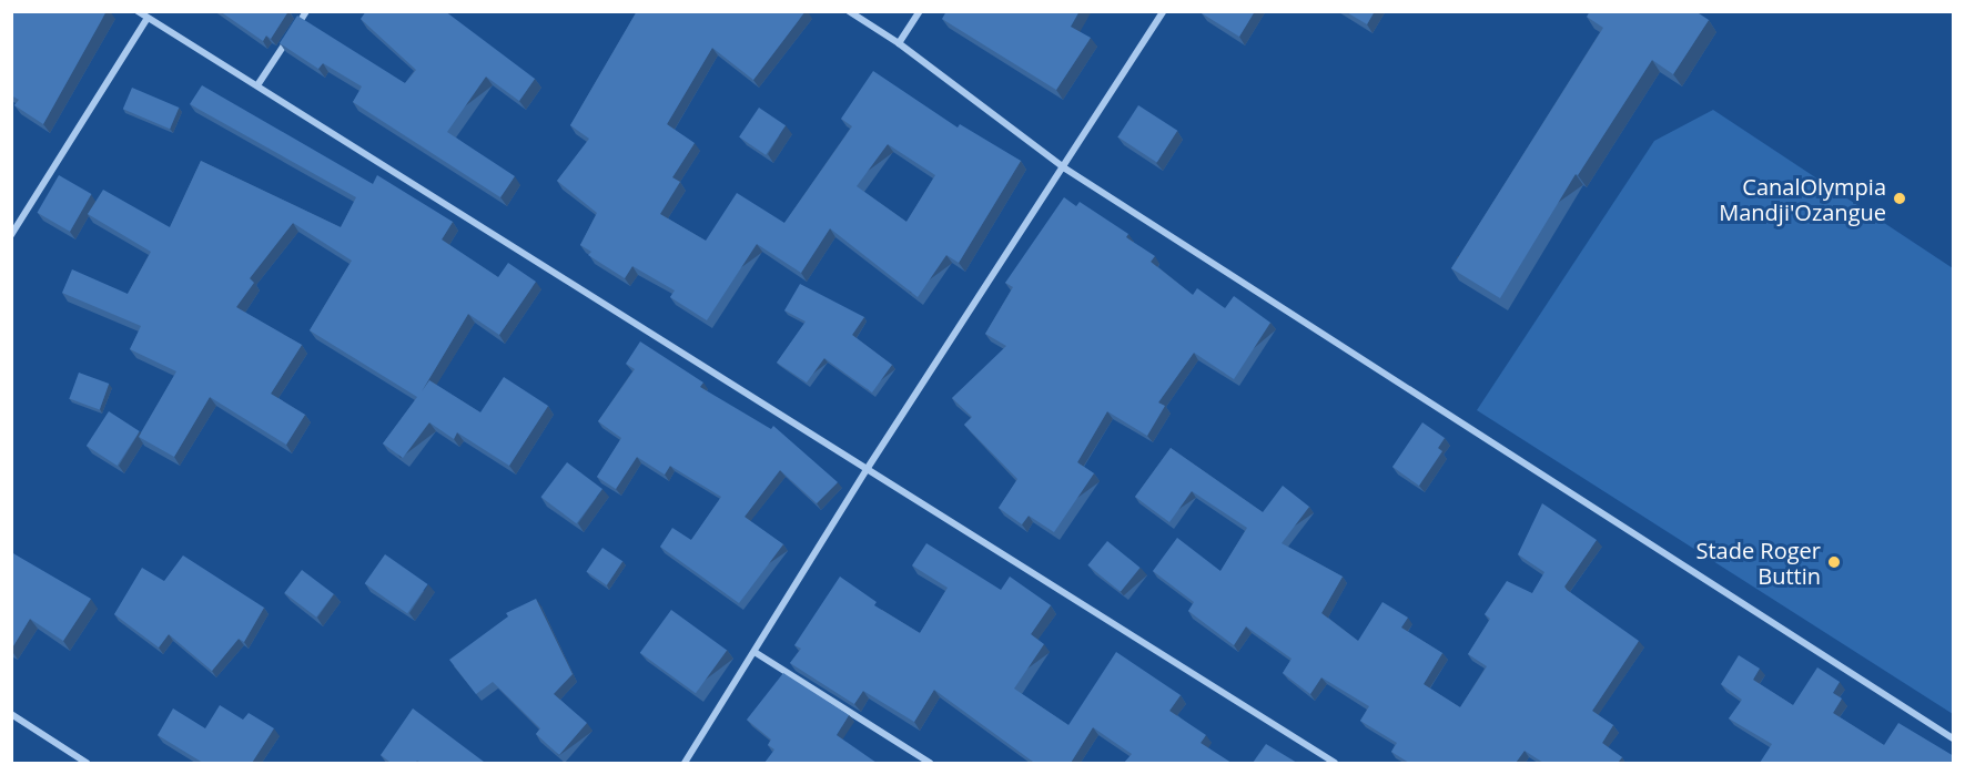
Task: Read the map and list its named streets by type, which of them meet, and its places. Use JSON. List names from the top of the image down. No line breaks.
{"places":["CanalOlympia Mandji'Ozangue","Stade Roger Buttin"]}
